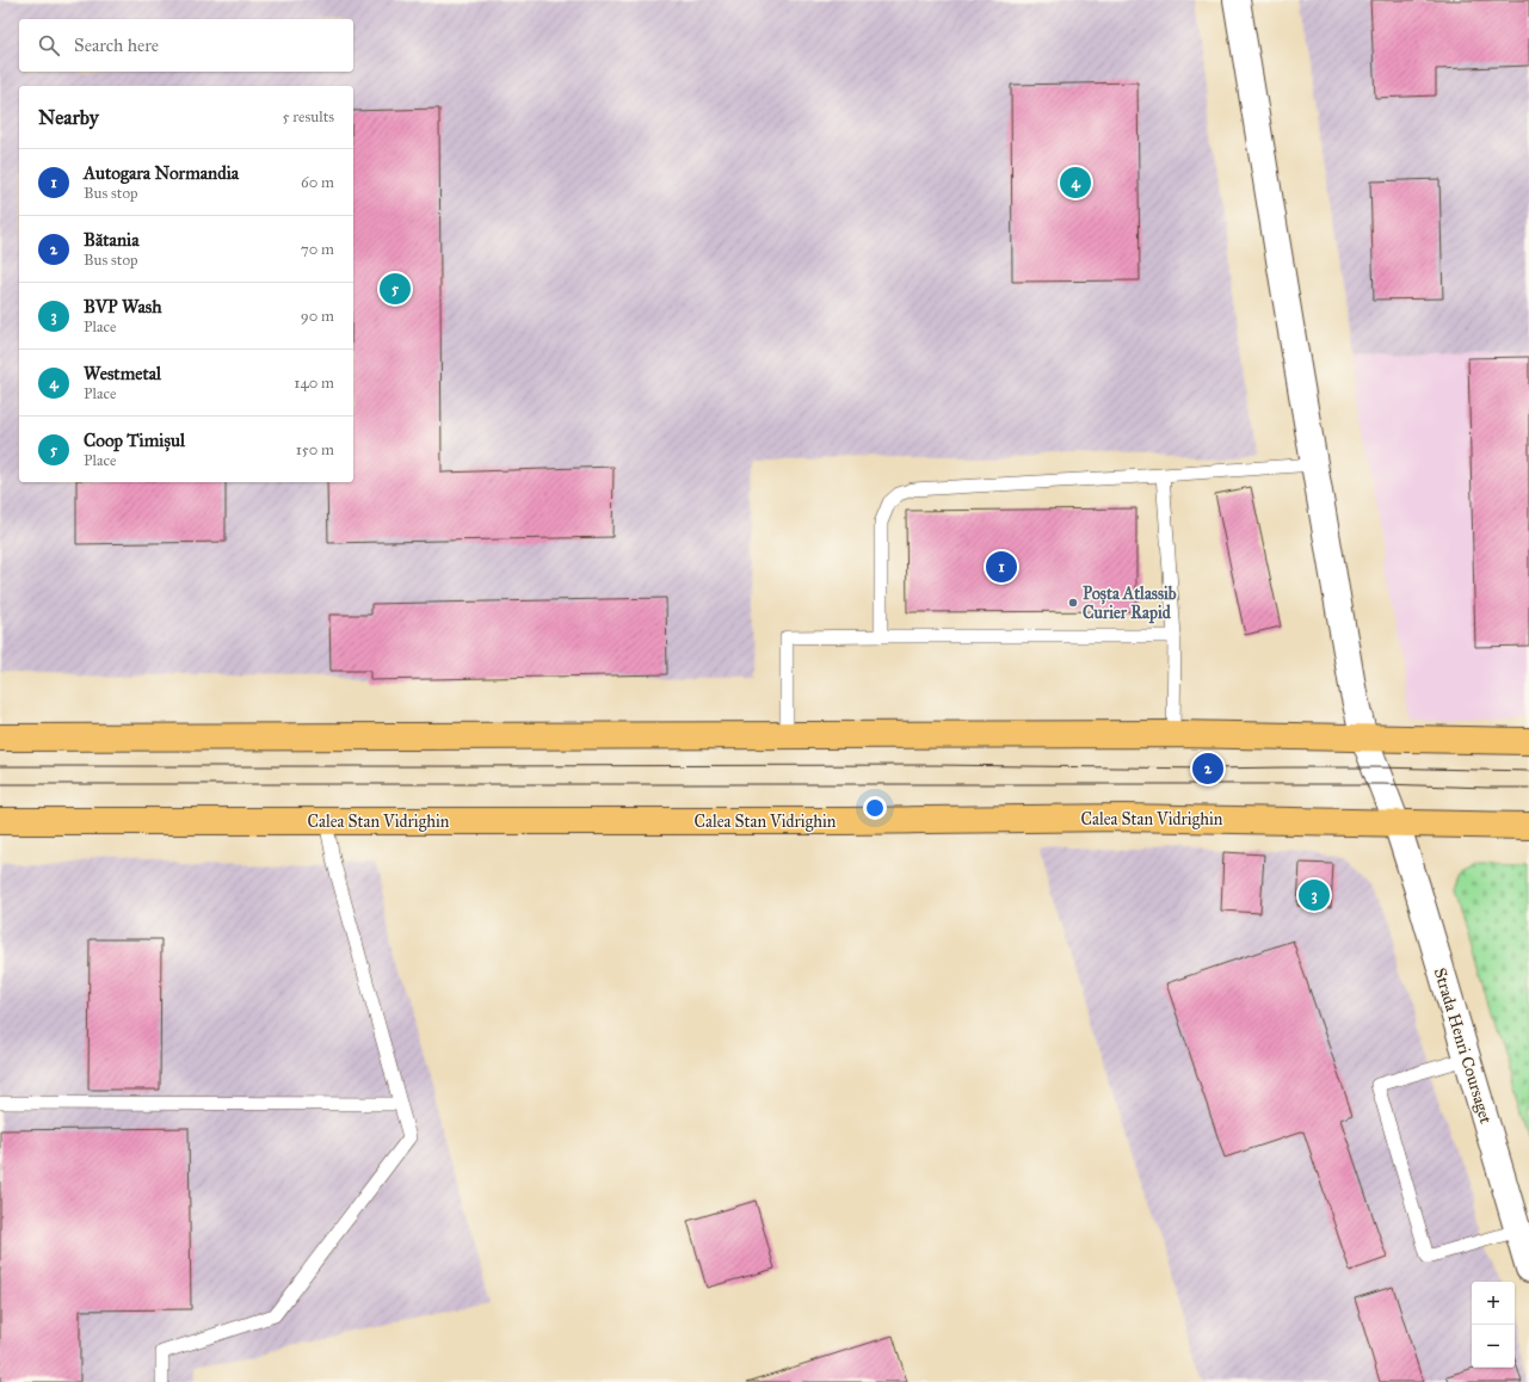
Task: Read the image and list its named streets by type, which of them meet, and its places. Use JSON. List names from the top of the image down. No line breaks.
{"streets":{"main road":["Calea Stan Vidrighin"],"street":["Strada Henri Coursaget"]},"crossings":[["Calea Stan Vidrighin","Strada Henri Coursaget"]],"places":["Poșta Atlassib Curier Rapid"],"page":{"search":"Search here","heading":["Nearby","5 results"],"list":[{"mark":"1","name":"Autogara Normandia","note":"Bus stop","value":"60 m"},{"mark":"2","name":"Bătania","note":"Bus stop","value":"70 m"},{"mark":"3","name":"BVP Wash","note":"Place","value":"90 m"},{"mark":"4","name":"Westmetal","note":"Place","value":"140 m"},{"mark":"5","name":"Coop Timișul","note":"Place","value":"150 m"}],"pins":["4","5","1","2","3"],"map_buttons":["+","−"]}}
